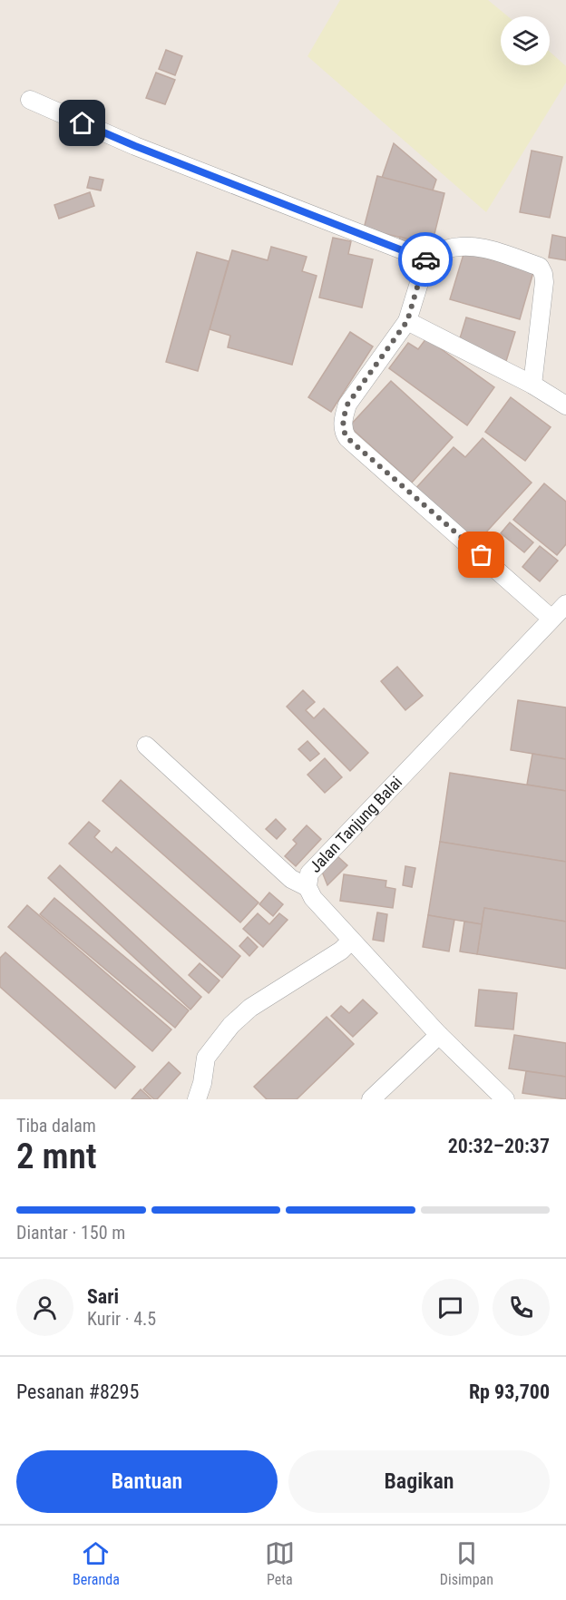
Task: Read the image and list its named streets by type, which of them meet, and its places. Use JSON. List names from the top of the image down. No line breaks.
{"streets":{"street":["Jalan Tanjung Balai"]},"page":{"heading":["2 mnt","Tiba dalam","20:32–20:37"],"panel":["Sari","Kurir · 4.5","Pesanan #8295","Rp 93,700"],"bar":"Diantar · 150 m","buttons":["Bantuan","Bagikan"],"tabs":["Beranda","Peta","Disimpan"]}}
